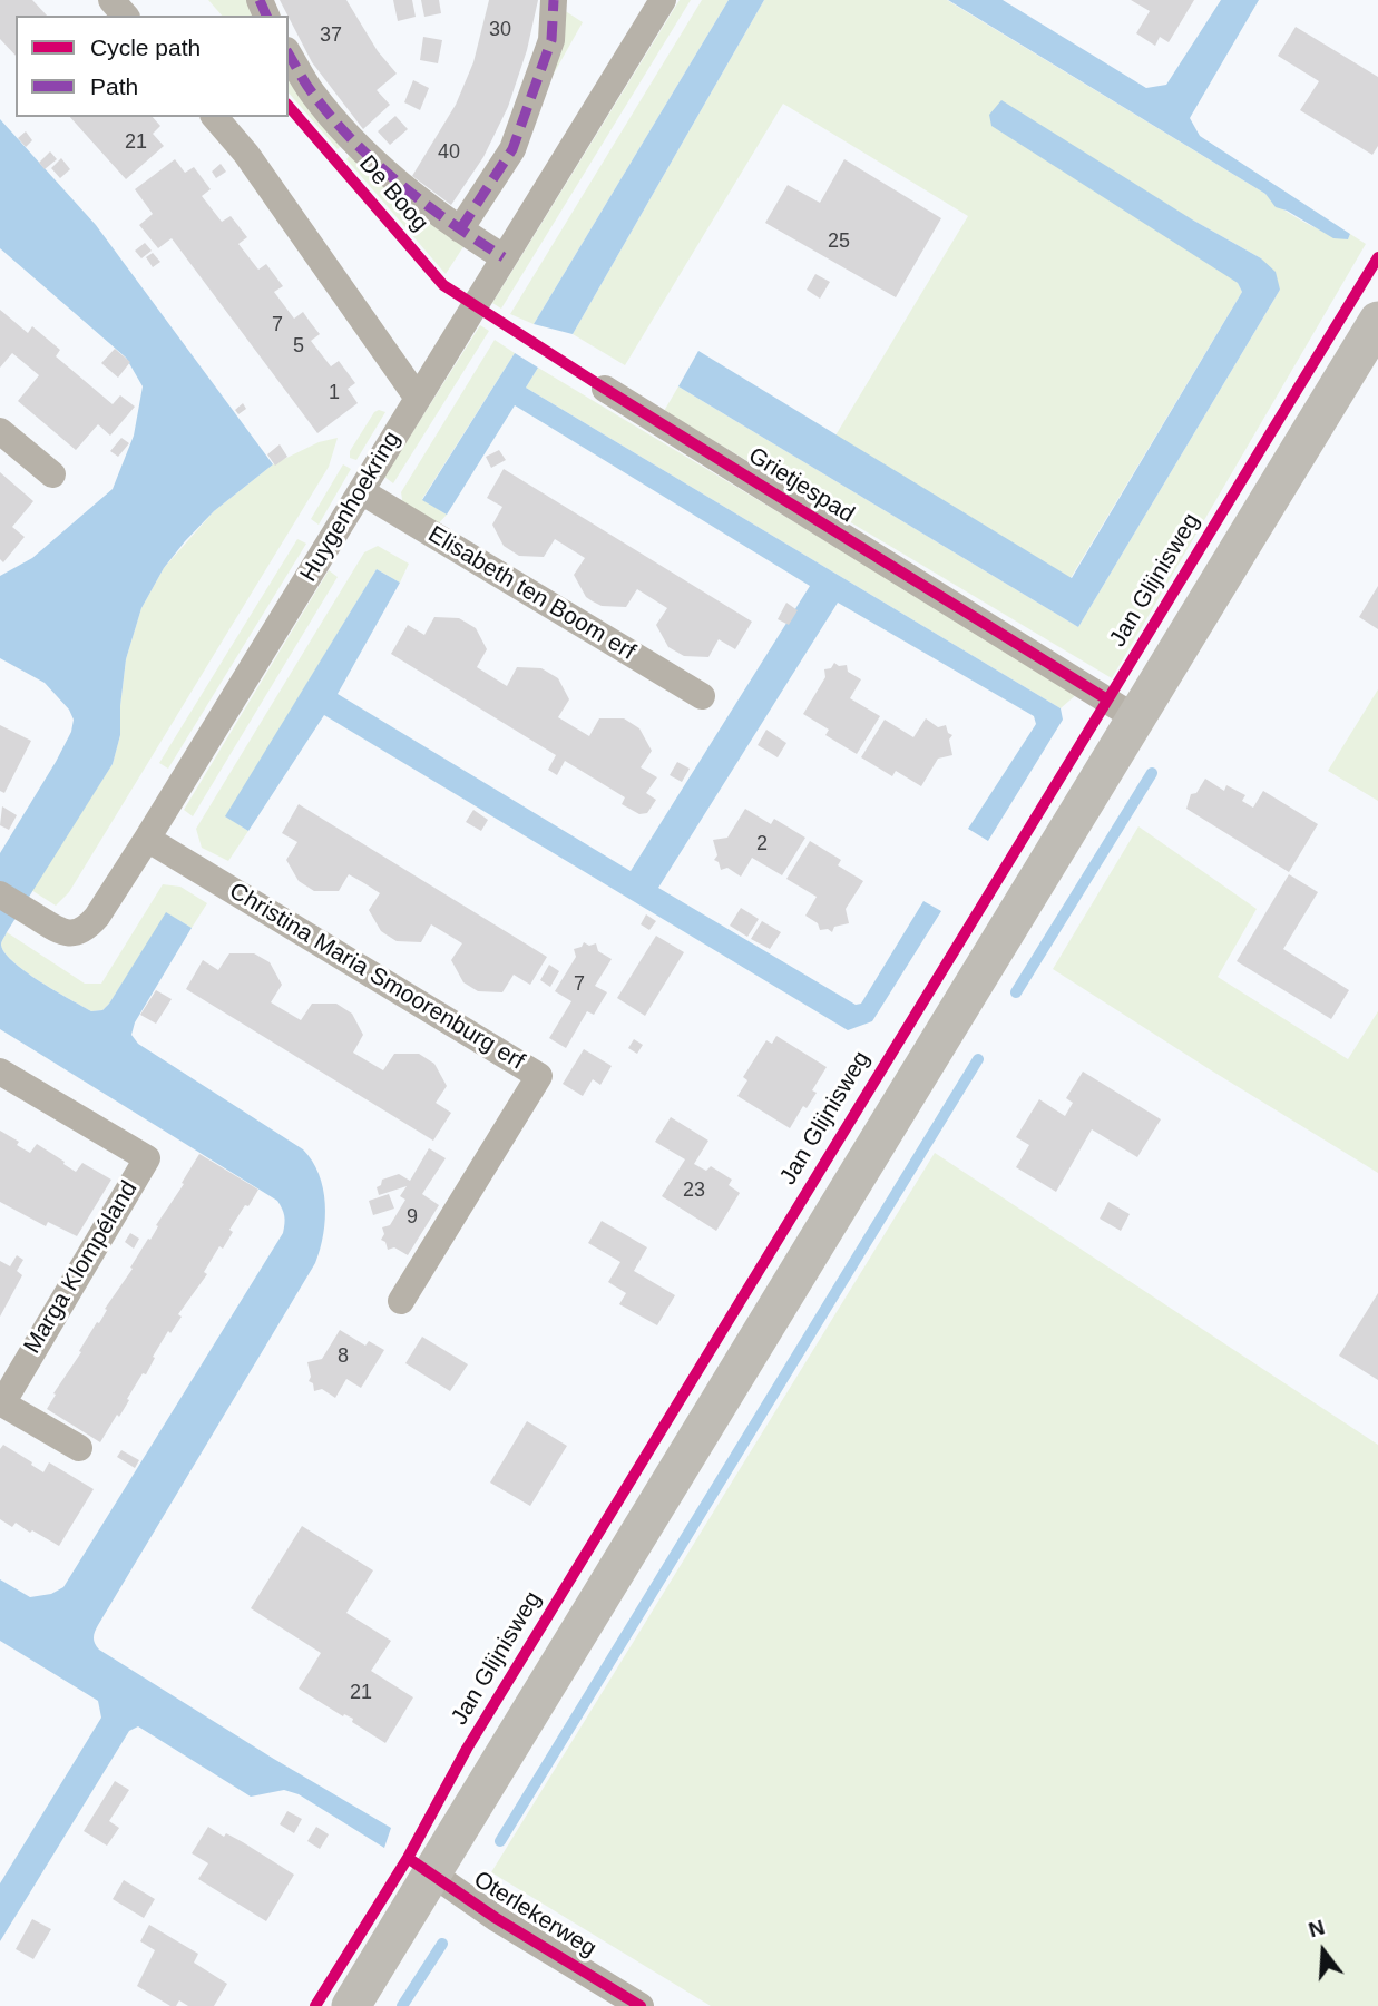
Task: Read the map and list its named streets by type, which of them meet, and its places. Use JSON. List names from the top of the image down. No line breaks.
{"streets":{"street":["Grietjespad","Huygenhoekring","Elisabeth ten Boom erf","Christina Maria Smoorenburg erf","Marga Klompéland","Oterlekerweg"],"cycle path":["De Boog","Jan Glijnisweg"]},"crossings":[["Huygenhoekring","Elisabeth ten Boom erf"],["Huygenhoekring","Christina Maria Smoorenburg erf"]],"house_numbers":["30","37","21","40","25","7","5","1","2","7","23","9","8","21"],"legend":["Cycle path","Path"],"north":"top"}
